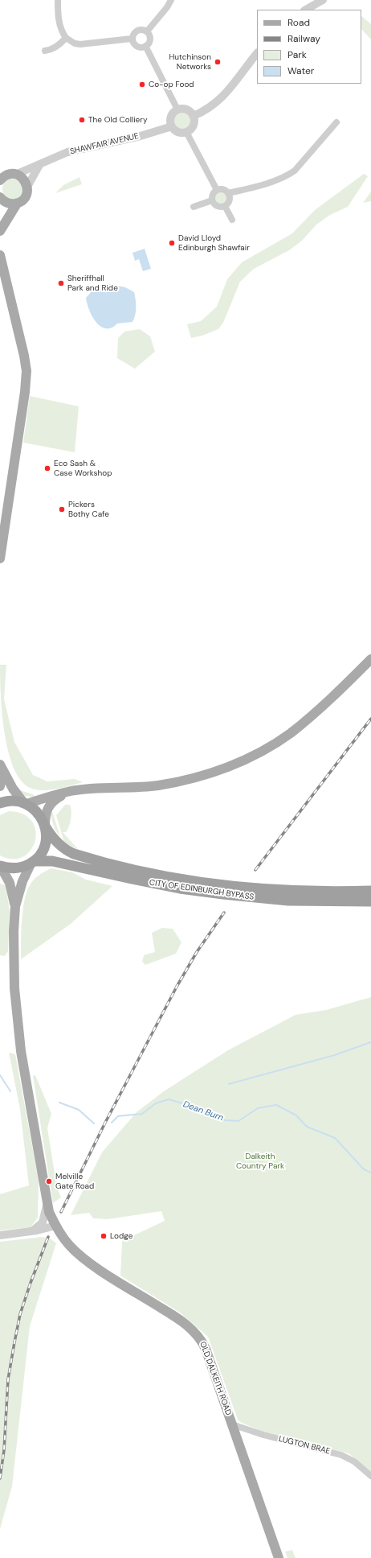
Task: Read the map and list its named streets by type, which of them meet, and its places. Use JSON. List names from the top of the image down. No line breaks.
{"streets":{"highway":["CITY OF EDINBURGH BYPASS"],"main road":["OLD DALKEITH ROAD"],"street":["SHAWFAIR AVENUE","LUGTON BRAE"]},"crossings":[["OLD DALKEITH ROAD","LUGTON BRAE"]],"water":["Dean Burn"],"parks":["Dalkeith Country Park"],"places":["Hutchinson Networks","Co-op Food","The Old Colliery","David Lloyd Edinburgh Shawfair","Sheriffhall Park and Ride","Eco Sash & Case Workshop","Pickers Bothy Cafe","Melville Gate Road","Lodge"],"legend":["Road","Railway","Park","Water"]}
